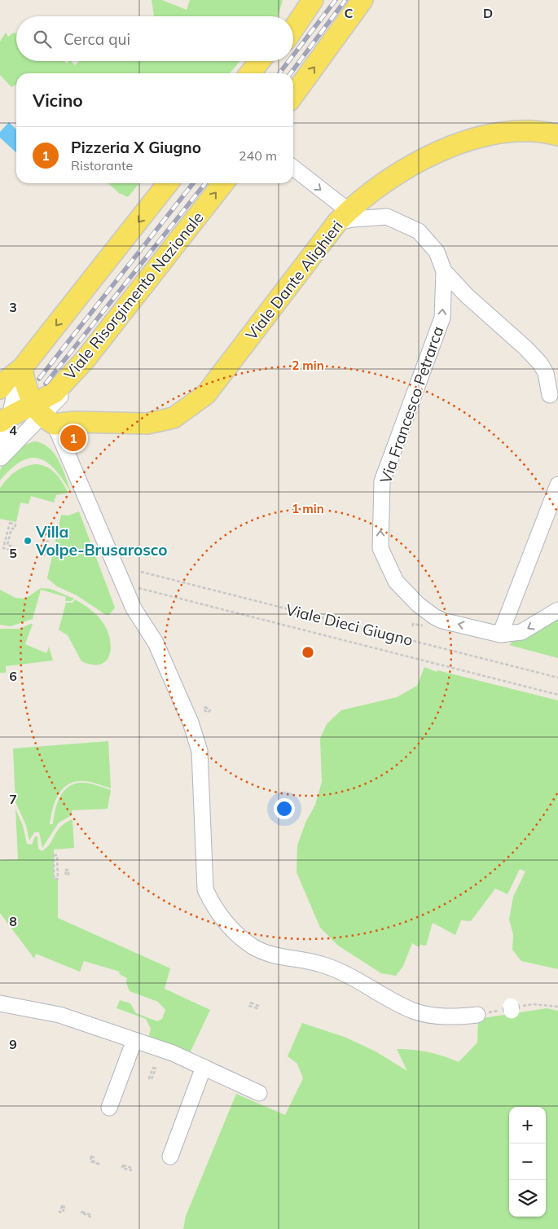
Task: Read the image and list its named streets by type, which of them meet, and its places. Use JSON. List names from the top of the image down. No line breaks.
{"streets":{"main road":["Viale Dante Alighieri","Viale Risorgimento Nazionale"],"street":["Via Francesco Petrarca"],"path":["Viale Dieci Giugno"]},"crossings":[["Viale Dante Alighieri","Viale Risorgimento Nazionale"],["Viale Dante Alighieri","Via Francesco Petrarca"]],"places":["Villa Volpe-Brusarosco"],"page":{"search":"Cerca qui","heading":"Vicino","list":[{"mark":"1","name":"Pizzeria X Giugno","note":"Ristorante","value":"240 m"}],"pins":"1","map_buttons":["+","−"]},"grid":{"columns":["C","D"],"rows":["3","4","5","6","7","8","9"]},"rings":["2 min","1 min"]}
